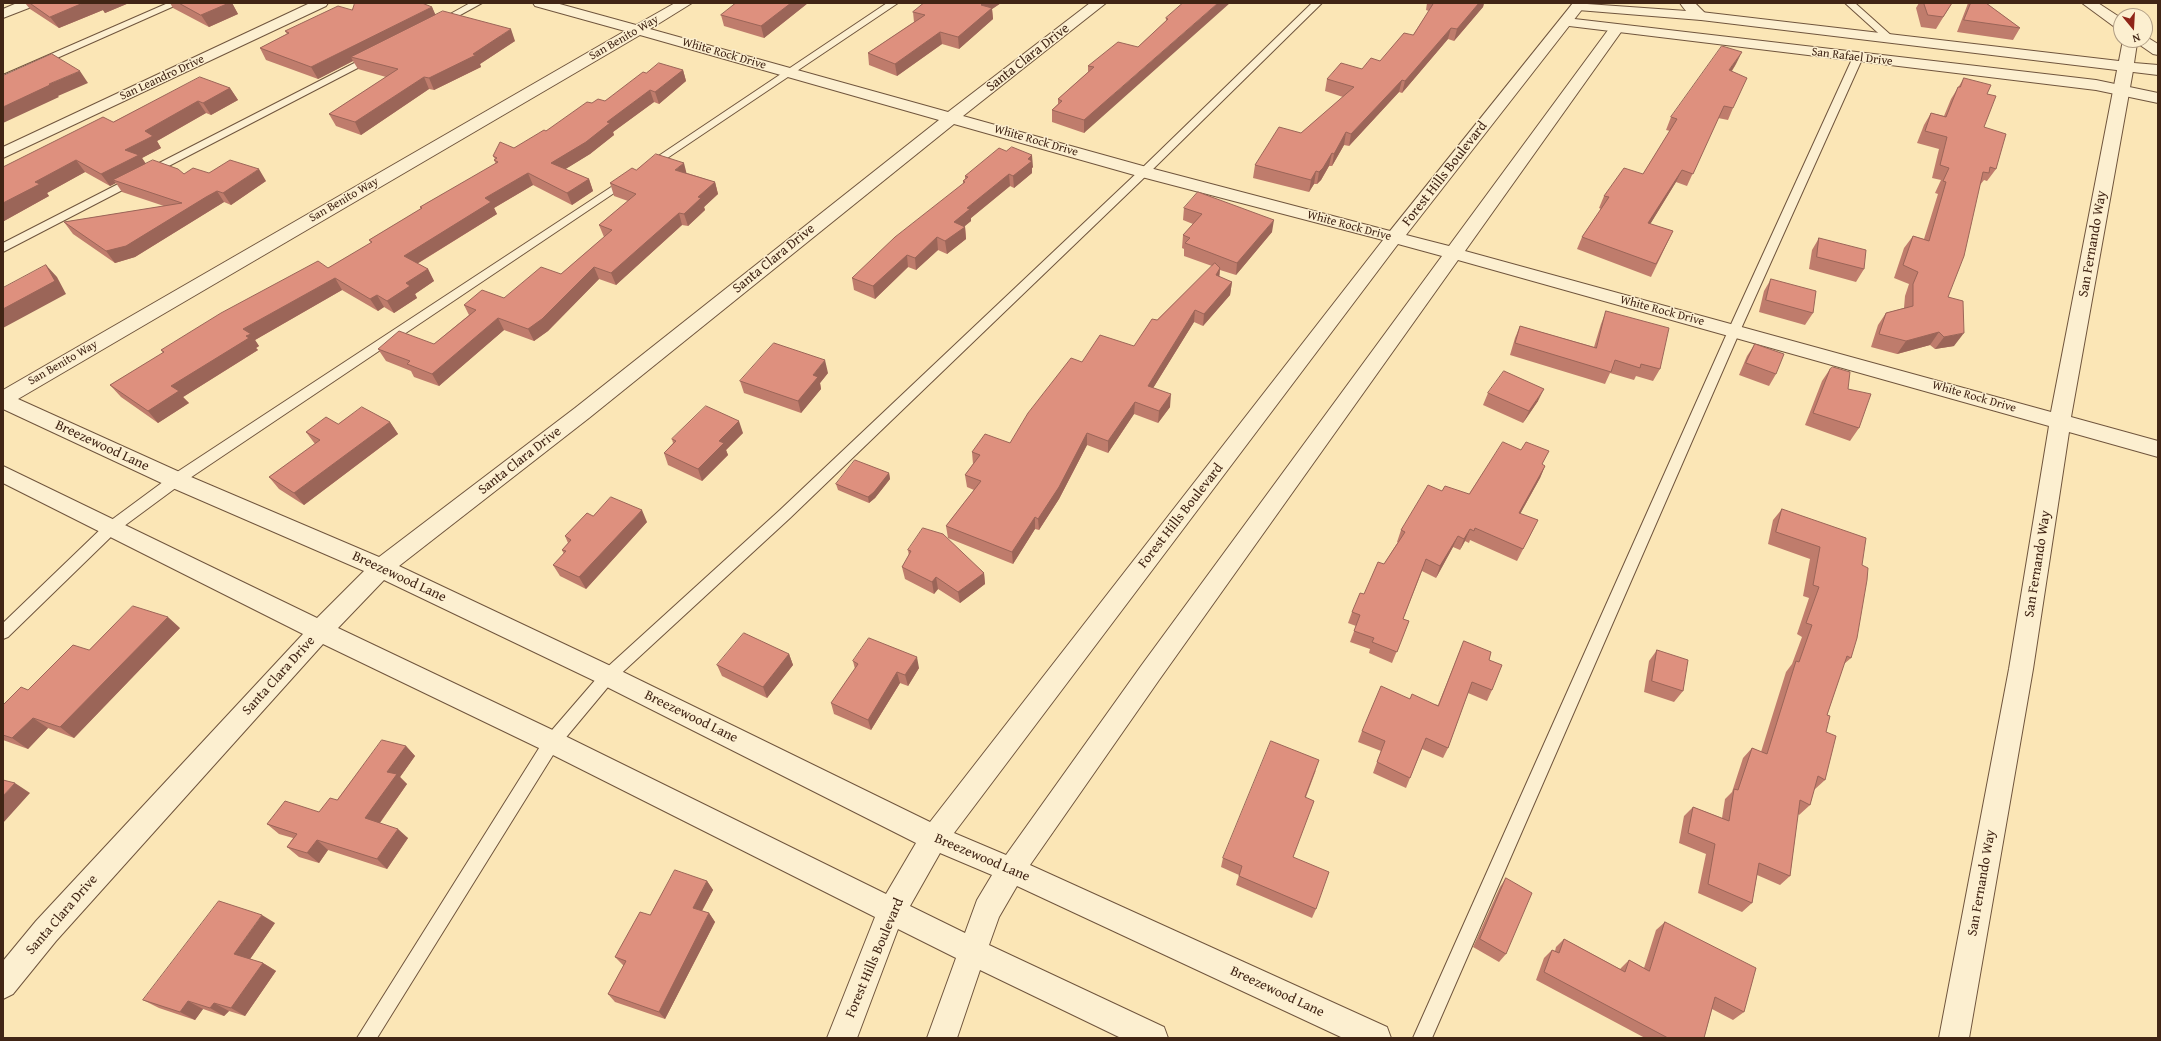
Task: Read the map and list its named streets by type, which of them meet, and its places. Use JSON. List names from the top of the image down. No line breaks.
{"streets":{"street":["San Benito Way","White Rock Drive","San Rafael Drive","Santa Clara Drive","San Leandro Drive","Forest Hills Boulevard","San Fernando Way","Breezewood Lane"]},"crossings":[["San Benito Way","White Rock Drive"],["San Benito Way","Breezewood Lane"],["White Rock Drive","Santa Clara Drive"],["White Rock Drive","Forest Hills Boulevard"],["White Rock Drive","San Fernando Way"],["San Rafael Drive","Forest Hills Boulevard"],["San Rafael Drive","San Fernando Way"],["Santa Clara Drive","Breezewood Lane"],["Forest Hills Boulevard","Breezewood Lane"]],"north":"bottom"}
